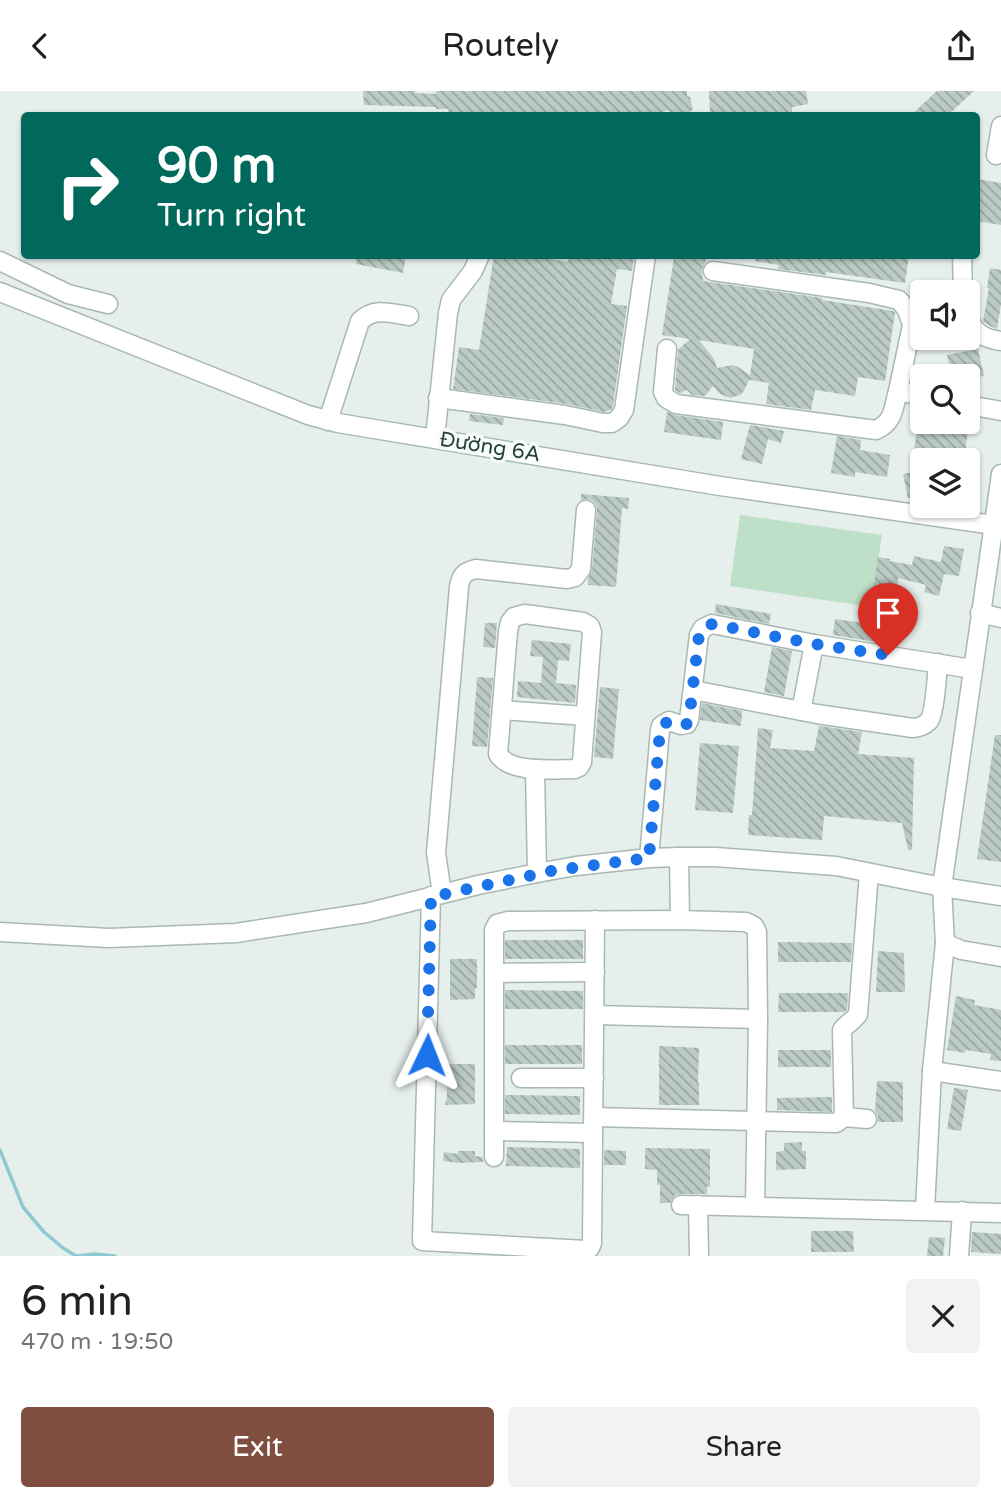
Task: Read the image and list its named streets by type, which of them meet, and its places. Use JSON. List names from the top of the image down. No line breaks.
{"streets":{"street":["Đường 6A"]},"page":{"header":"Routely","turn":["90 m","Turn right"],"heading":["6 min","470 m · 19:50"],"buttons":["Exit","Share"]}}
